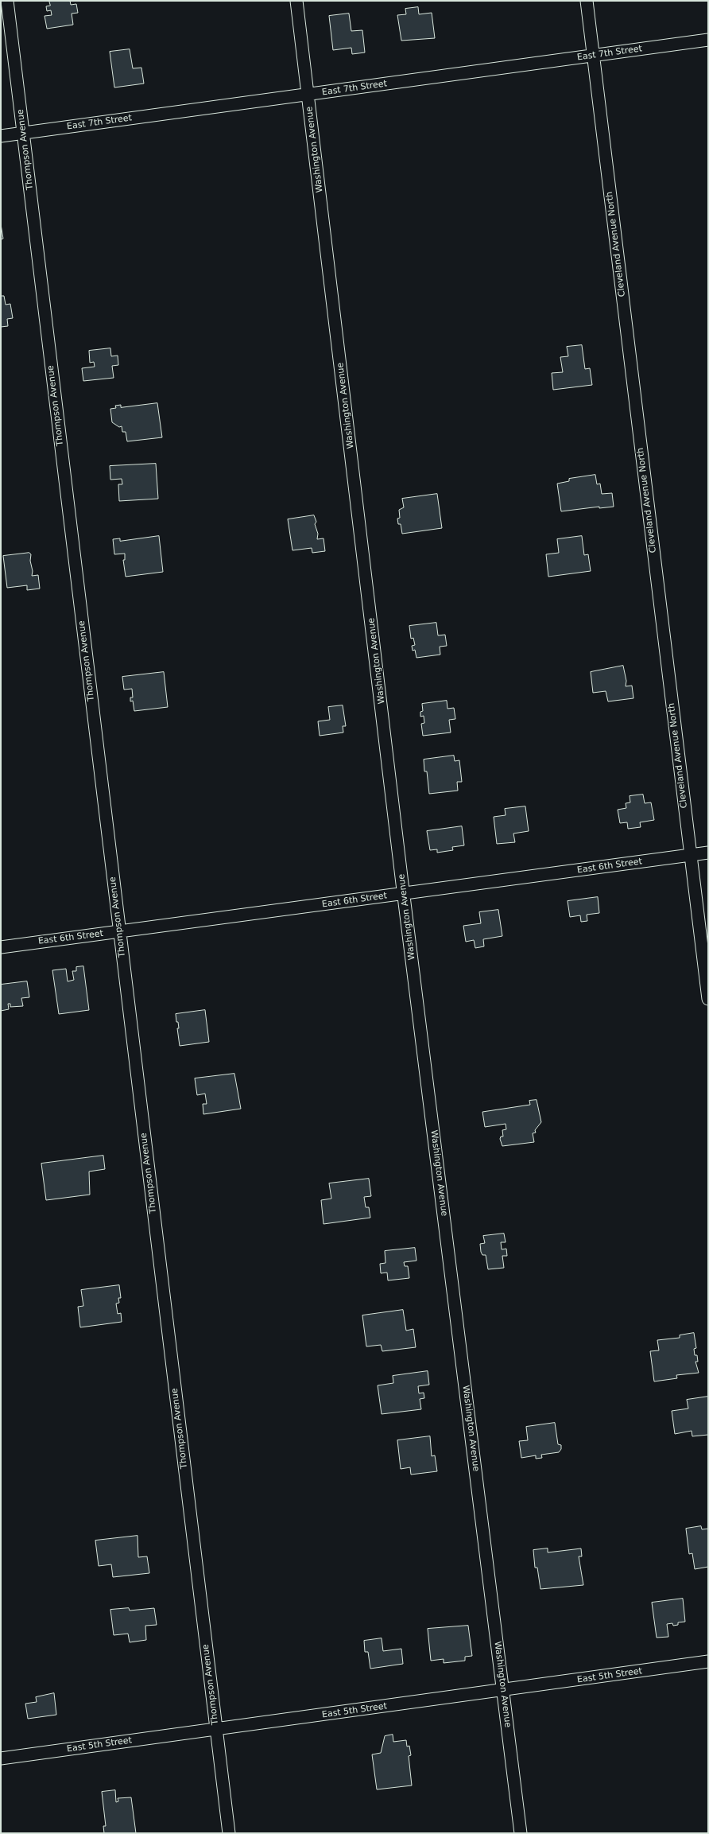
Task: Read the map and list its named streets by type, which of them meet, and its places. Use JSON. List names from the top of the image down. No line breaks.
{"streets":{"street":["East 7th Street","Thompson Avenue","Washington Avenue","Cleveland Avenue North","East 6th Street","East 5th Street"]},"crossings":[["East 7th Street","Thompson Avenue"],["East 7th Street","Washington Avenue"],["East 7th Street","Cleveland Avenue North"],["Thompson Avenue","East 6th Street"],["Thompson Avenue","East 5th Street"],["Washington Avenue","East 6th Street"],["Washington Avenue","East 5th Street"],["Cleveland Avenue North","East 6th Street"]]}
